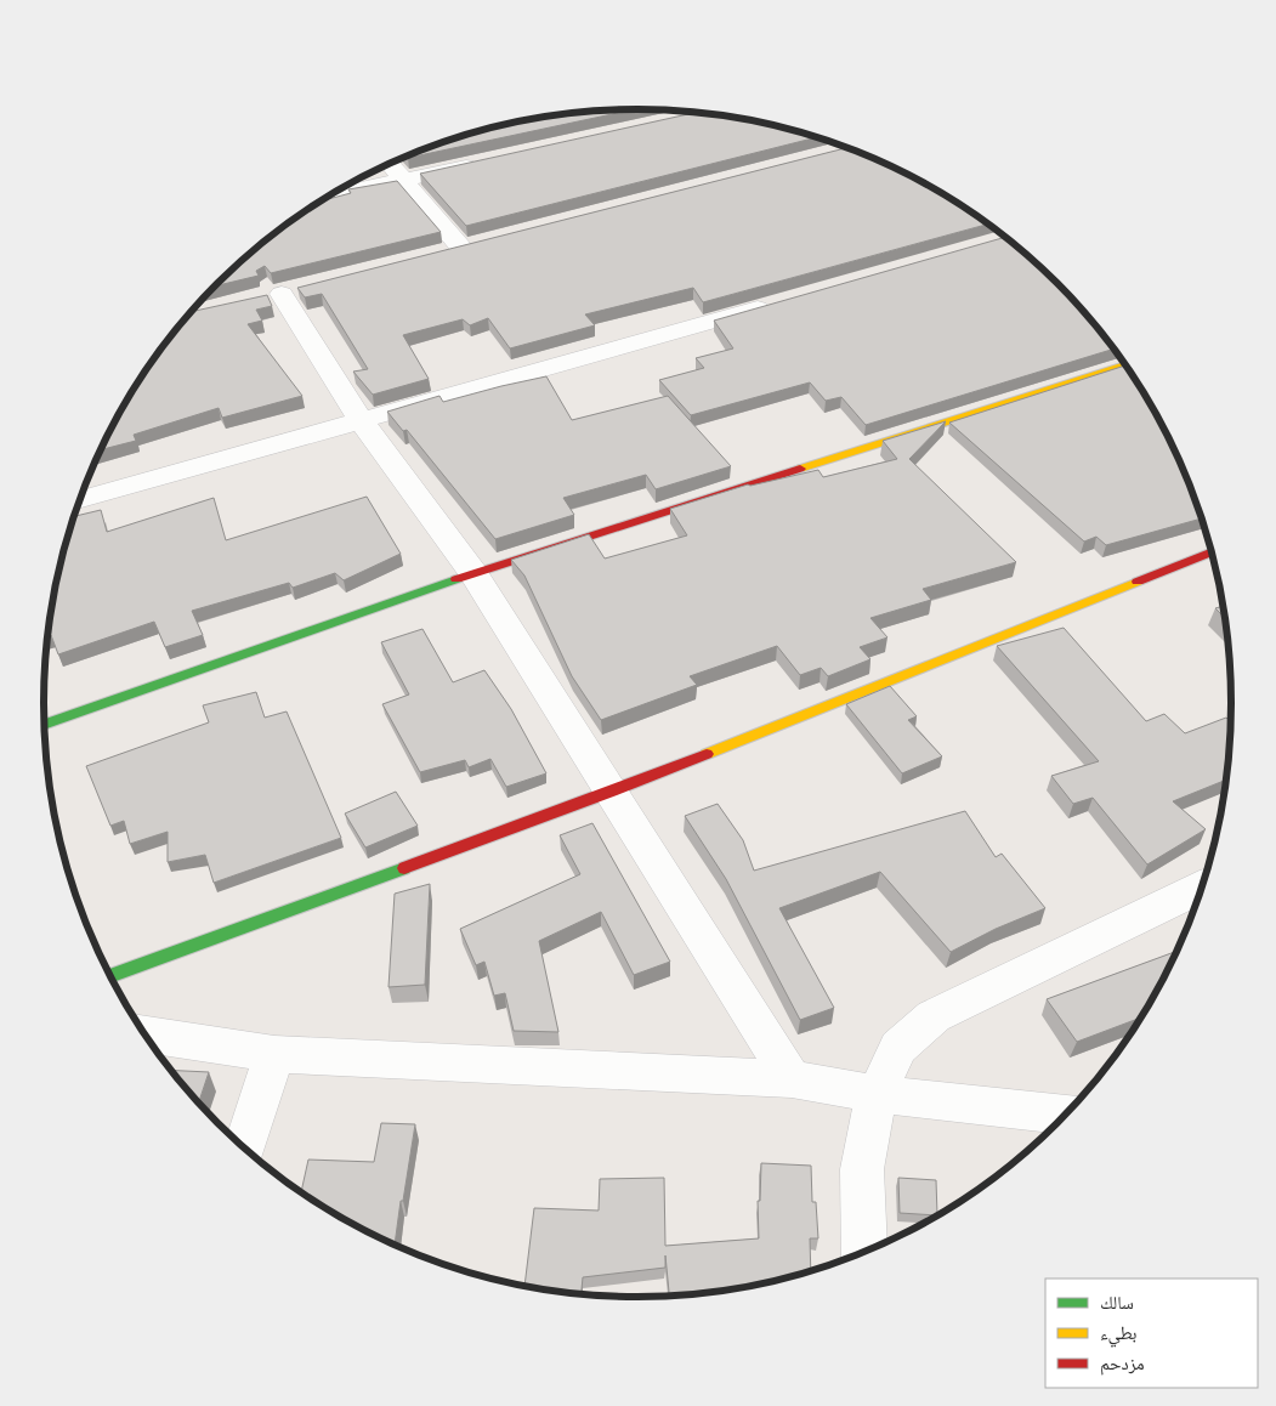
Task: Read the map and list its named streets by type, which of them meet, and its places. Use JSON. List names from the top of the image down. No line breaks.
{"legend":["سالك","بطيء","مزدحم"]}
